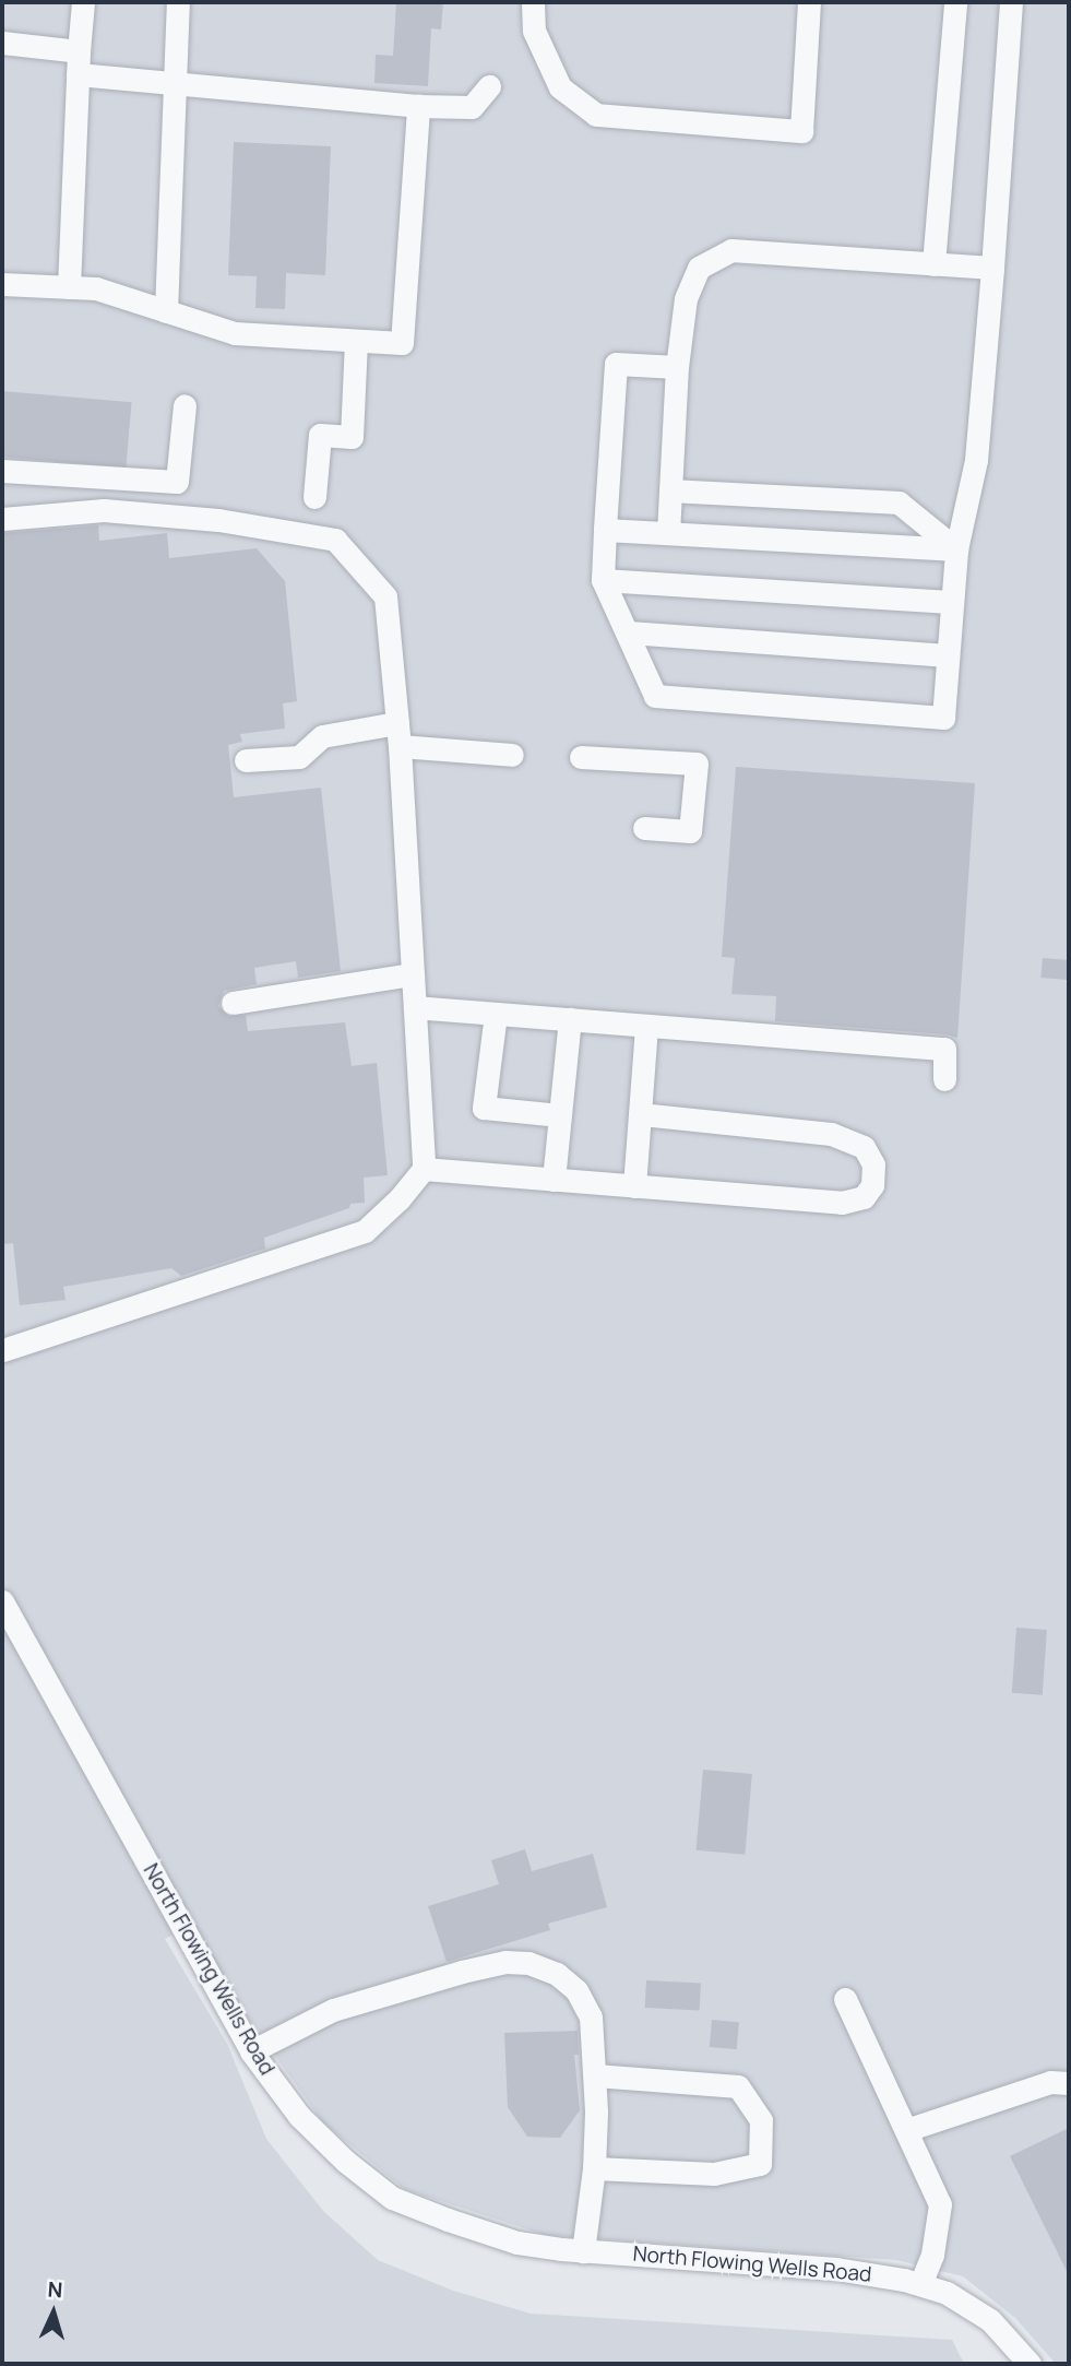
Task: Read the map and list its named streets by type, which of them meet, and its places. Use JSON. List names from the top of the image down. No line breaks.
{"streets":{"street":["North Flowing Wells Road"]},"north":"top"}
